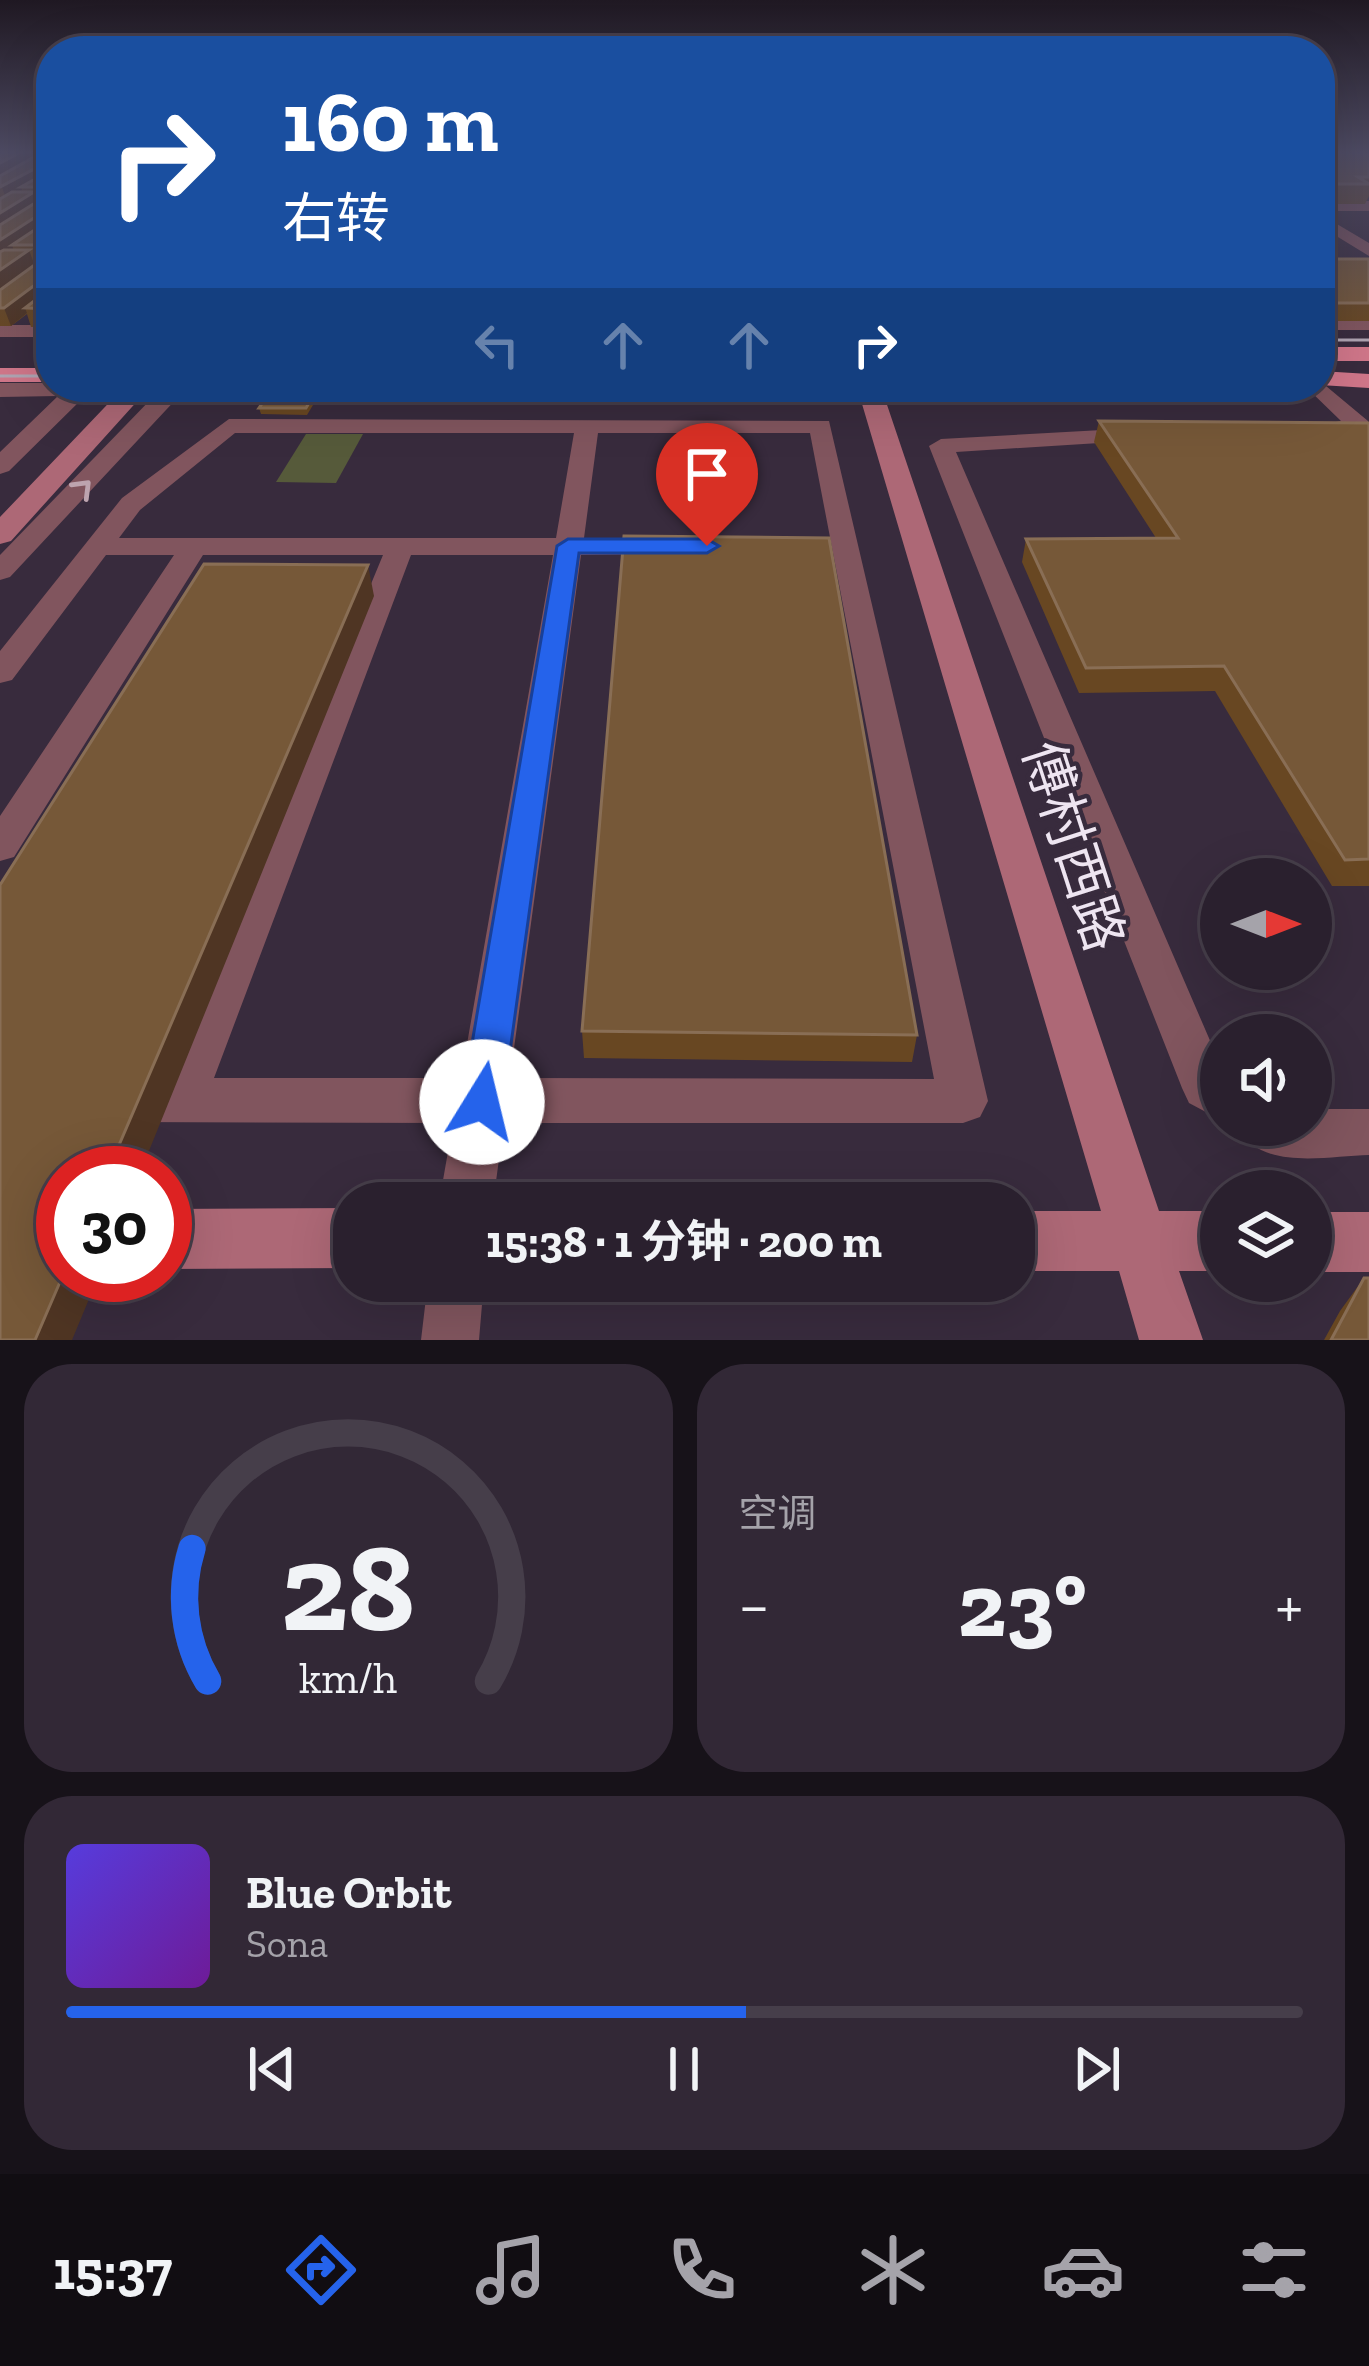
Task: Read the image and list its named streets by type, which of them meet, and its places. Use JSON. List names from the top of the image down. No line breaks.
{"streets":{"street":["傅村西路"]},"north":"right","page":{"turn":["160 m","右转"],"limit":"30","trip":"15:38 · 1 分钟 · 200 m","tile":"空调","heat":["−","23°","+"],"song":["Blue Orbit","Sona"],"tabs":"15:37","gauge":["28","km/h"]}}
